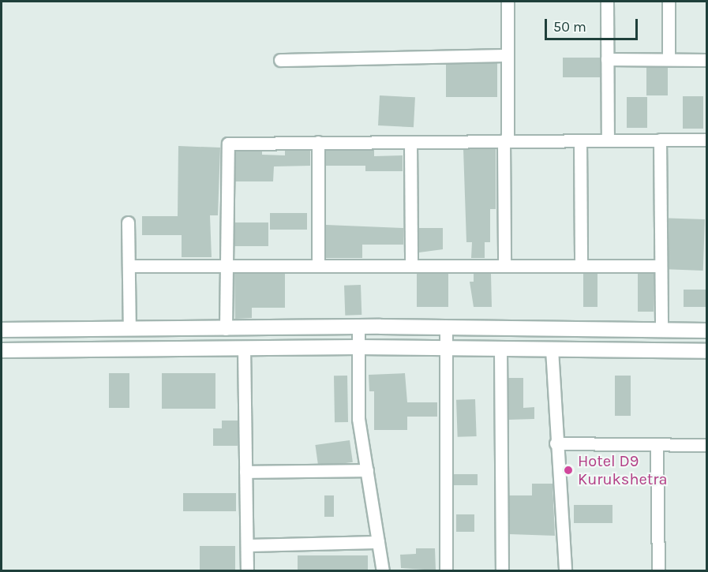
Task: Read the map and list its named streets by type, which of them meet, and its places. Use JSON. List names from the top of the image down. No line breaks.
{"places":["Hotel D9 Kurukshetra"],"scale_bar":"50 m"}
